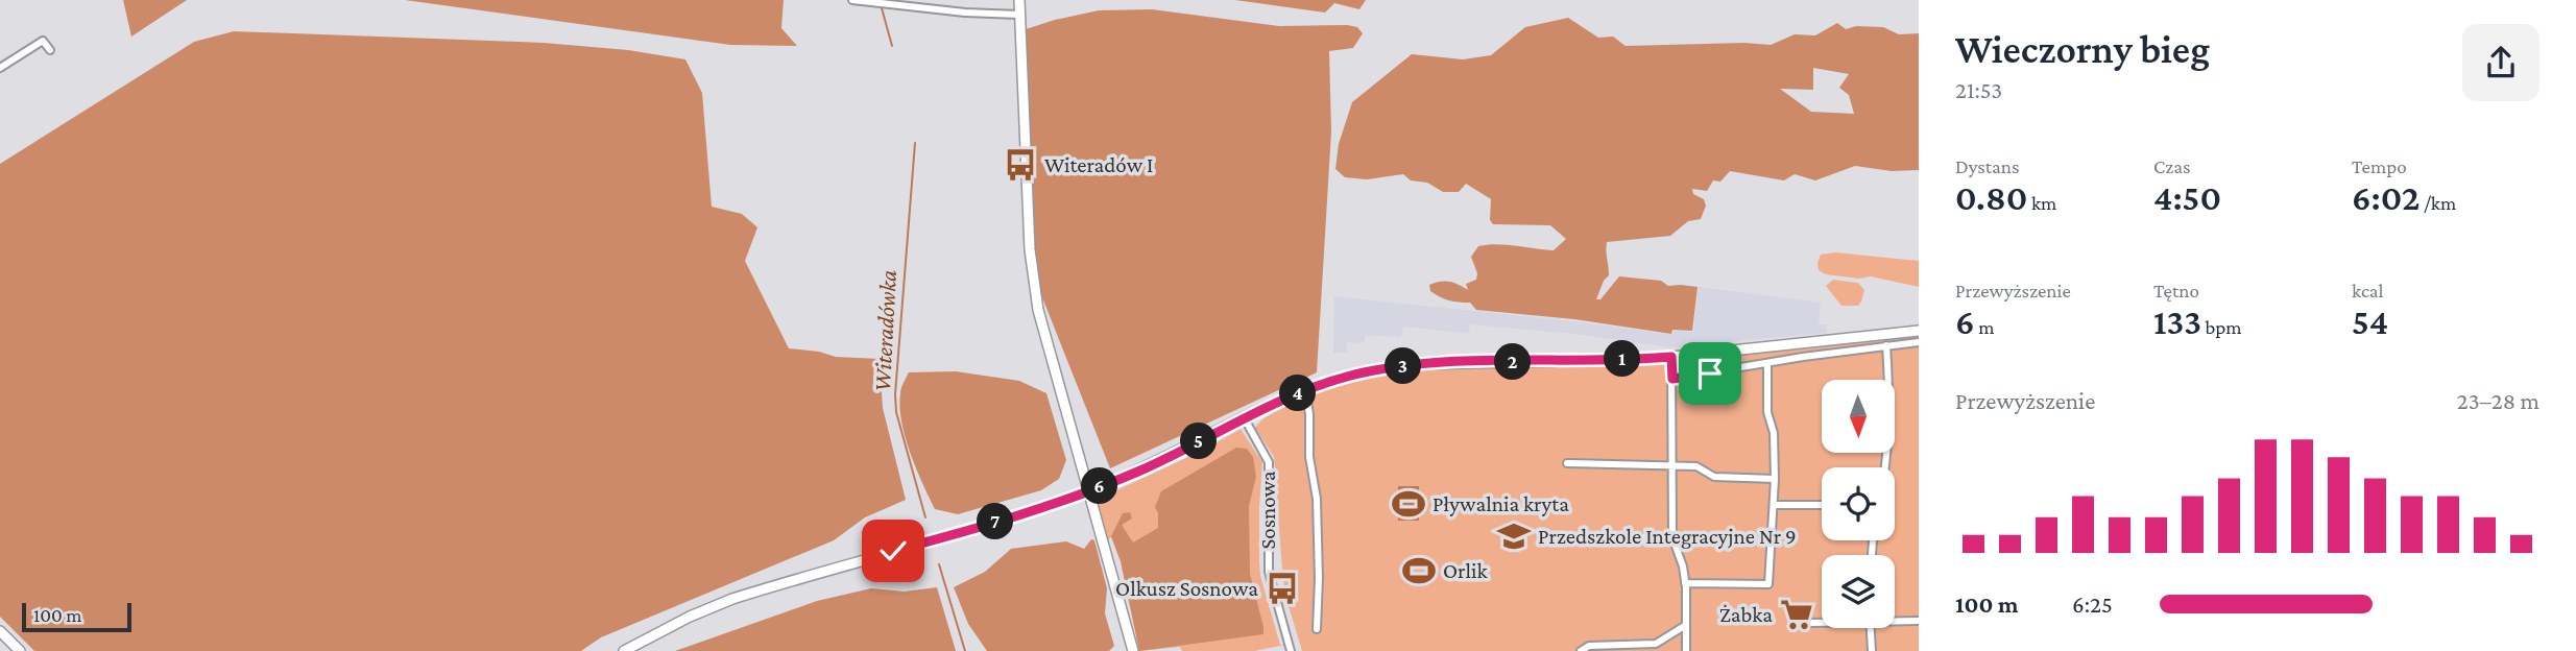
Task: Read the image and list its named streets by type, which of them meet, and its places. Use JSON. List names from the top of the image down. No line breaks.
{"streets":{"street":["Sosnowa"]},"water":["Witeradówka"],"places":{"bus stop":["Witeradów I","Olkusz Sosnowa"],"sports":["Pływalnia kryta","Orlik"],"school or university":["Przedszkole Integracyjne Nr 9"],"supermarket":["Żabka"]},"scale_bar":"100 m","north":"bottom","page":{"heading":["Wieczorny bieg","21:53"],"stats":[["Dystans","0.80 km"],["Czas","4:50"],["Tempo","6:02 /km"],["Przewyższenie","6 m"],["Tętno","133 bpm"],["kcal","54"]],"pins":["1","2","3","4","5","6","7"],"chart":["Przewyższenie","23–28 m"],"list":[{"name":"100 m","note":"6:25"}],"scale":"100 m"}}
